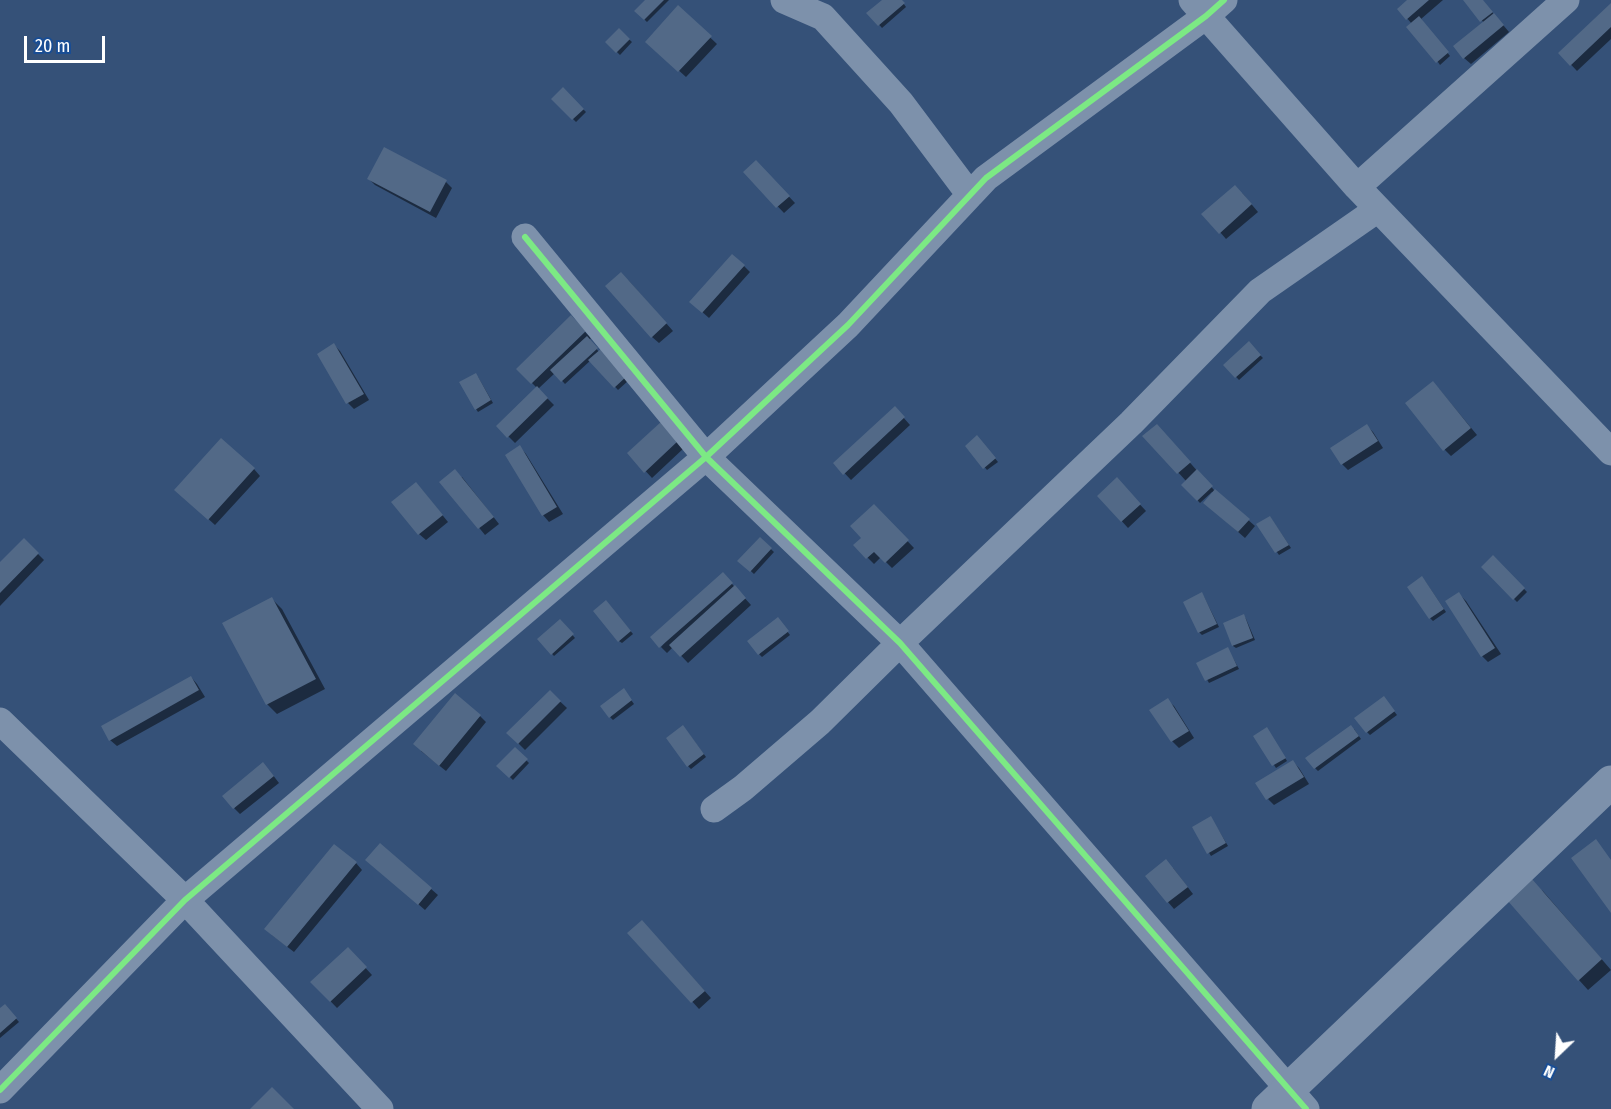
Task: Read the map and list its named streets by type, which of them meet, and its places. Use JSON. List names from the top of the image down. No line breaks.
{"scale_bar":"20 m","north":"bottom left"}
